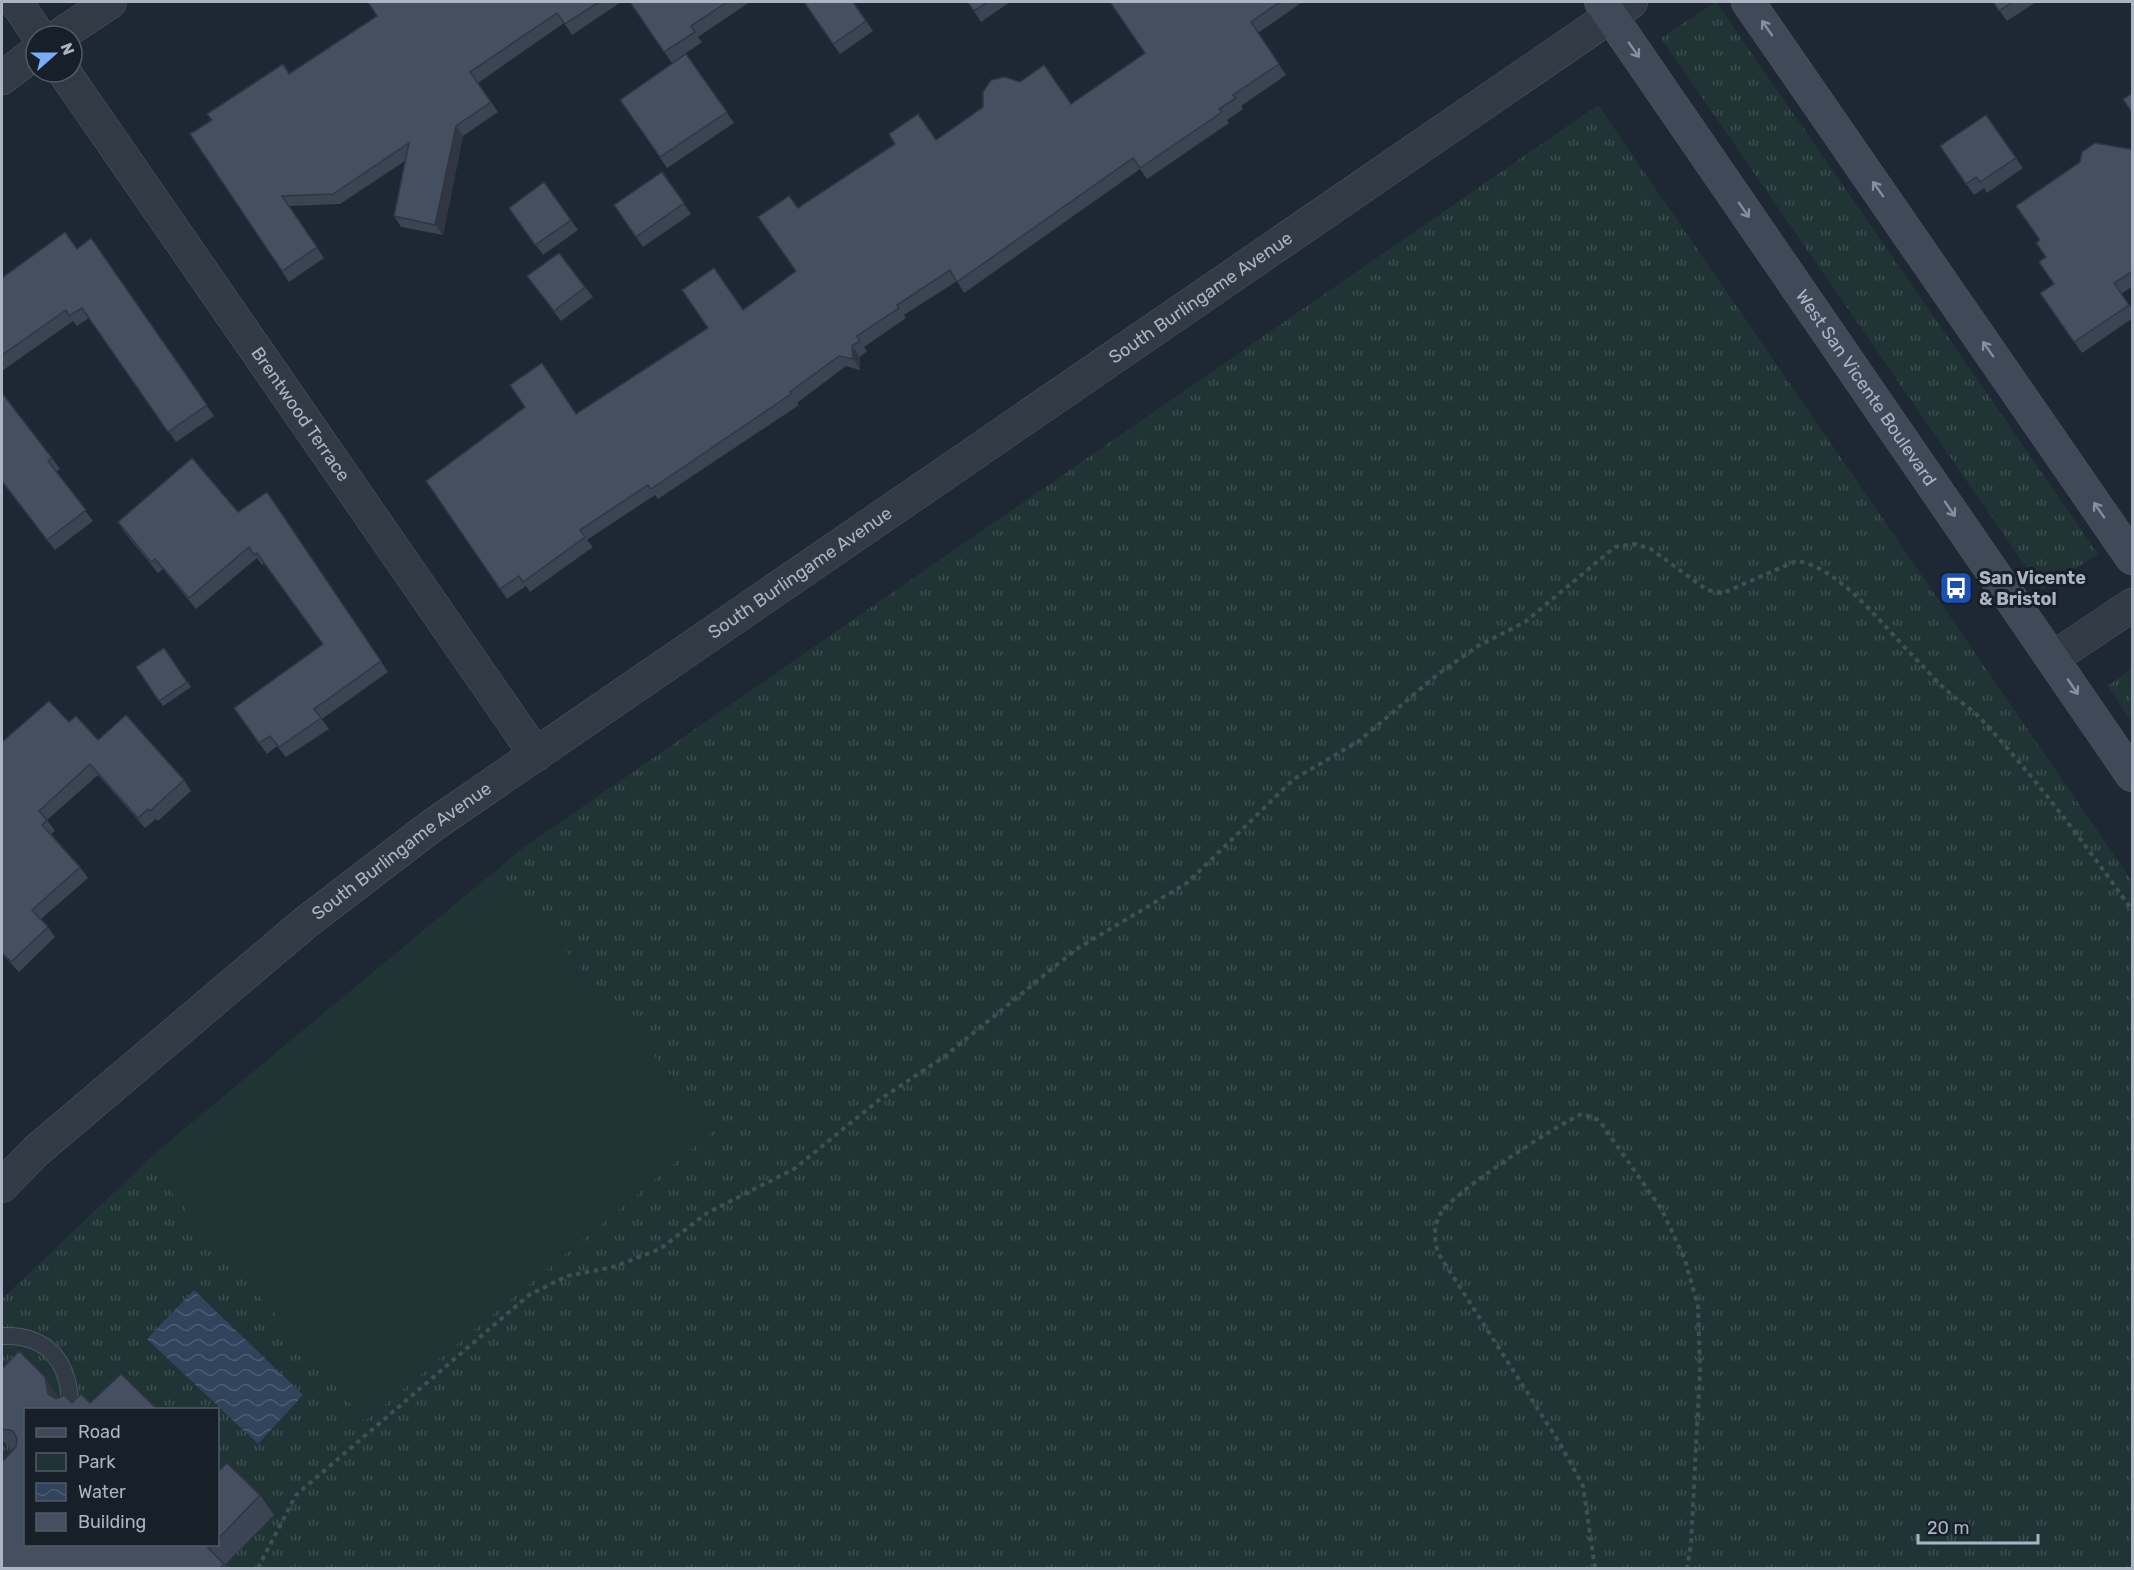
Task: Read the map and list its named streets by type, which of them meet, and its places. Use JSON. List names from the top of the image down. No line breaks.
{"streets":{"main road":["West San Vicente Boulevard"],"street":["South Burlingame Avenue","Brentwood Terrace"]},"crossings":[["South Burlingame Avenue","West San Vicente Boulevard"],["South Burlingame Avenue","Brentwood Terrace"]],"places":{"bus stop":["San Vicente & Bristol"]},"legend":["Road","Park","Water","Building"],"scale_bar":"20 m","north":"right"}
